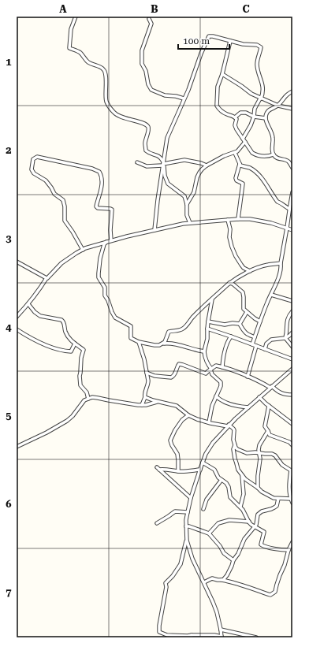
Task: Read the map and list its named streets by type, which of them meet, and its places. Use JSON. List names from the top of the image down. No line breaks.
{"scale_bar":"100 m","grid":{"columns":["A","B","C"],"rows":["1","2","3","4","5","6","7"]}}
